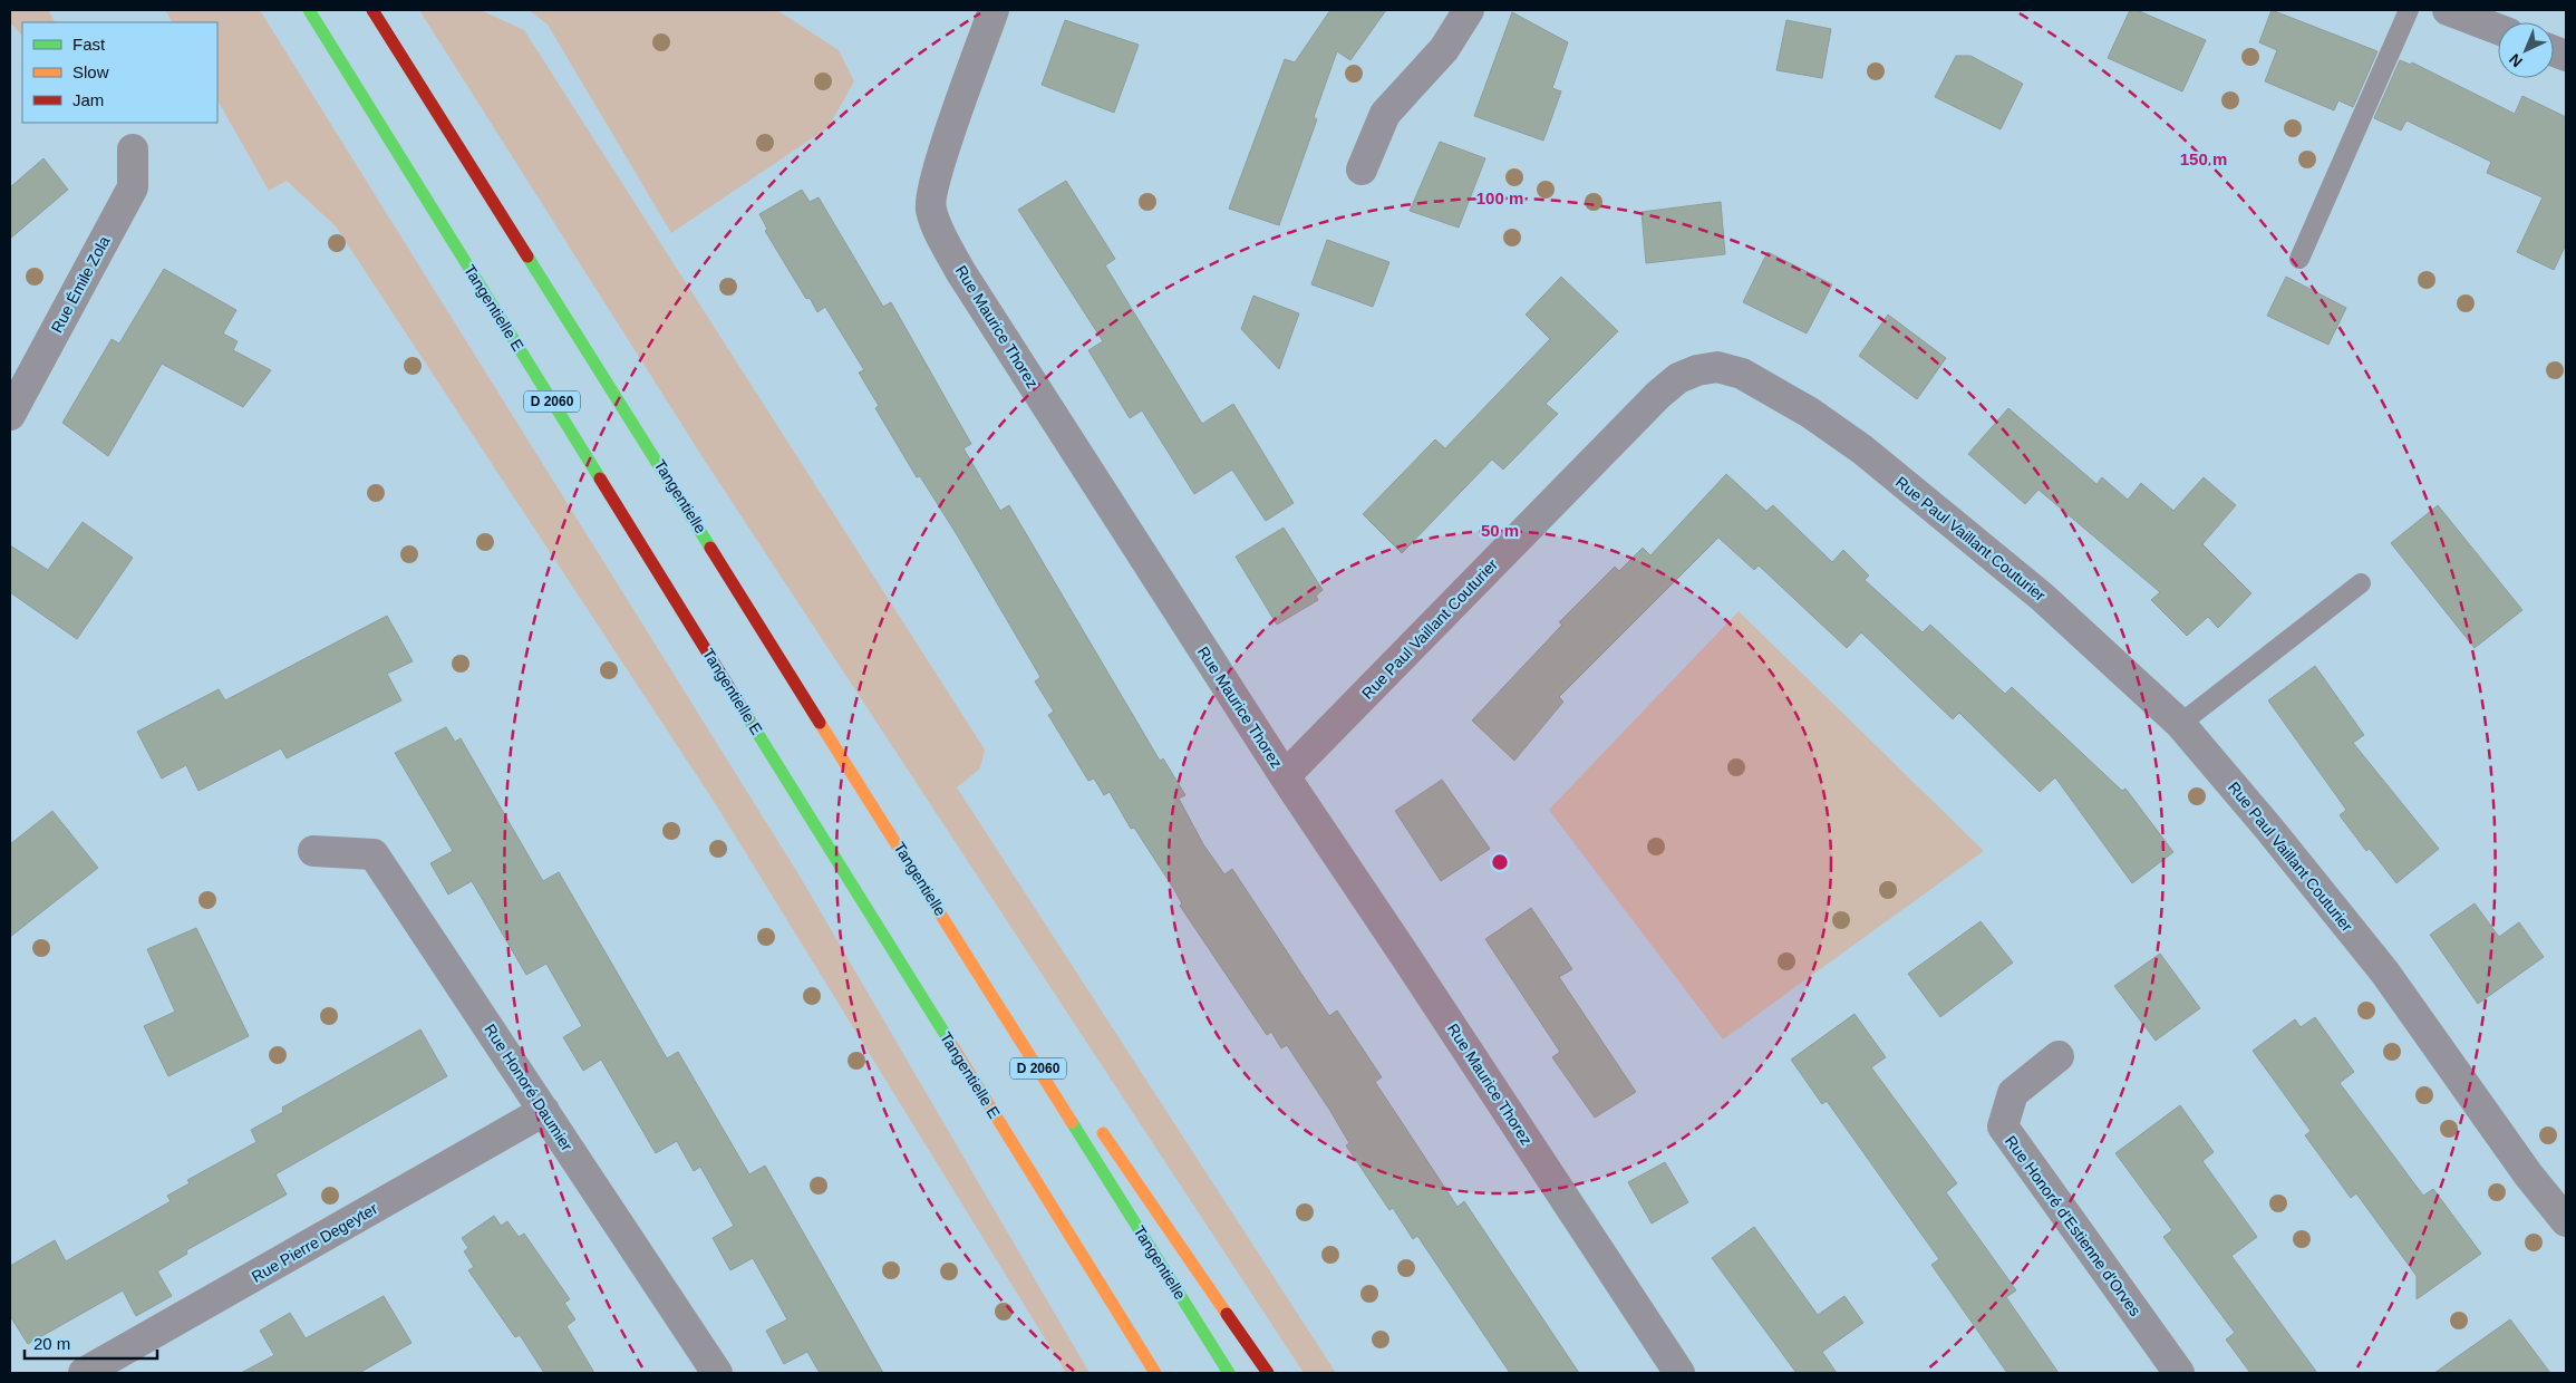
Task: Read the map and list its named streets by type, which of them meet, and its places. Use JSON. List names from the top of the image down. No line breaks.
{"streets":{"main road":["Tangentielle E","D 2060","Tangentielle"],"street":["Rue Émile Zola","Rue Maurice Thorez","Rue Paul Vaillant Couturier","Rue Honoré Daumier","Rue Honoré d'Estienne d'Orves","Rue Pierre Degeyter"]},"crossings":[["Rue Maurice Thorez","Rue Paul Vaillant Couturier"],["Rue Honoré Daumier","Rue Pierre Degeyter"]],"legend":["Fast","Slow","Jam"],"scale_bar":"20 m","north":"bottom left","rings":["150 m","100 m","50 m"]}
